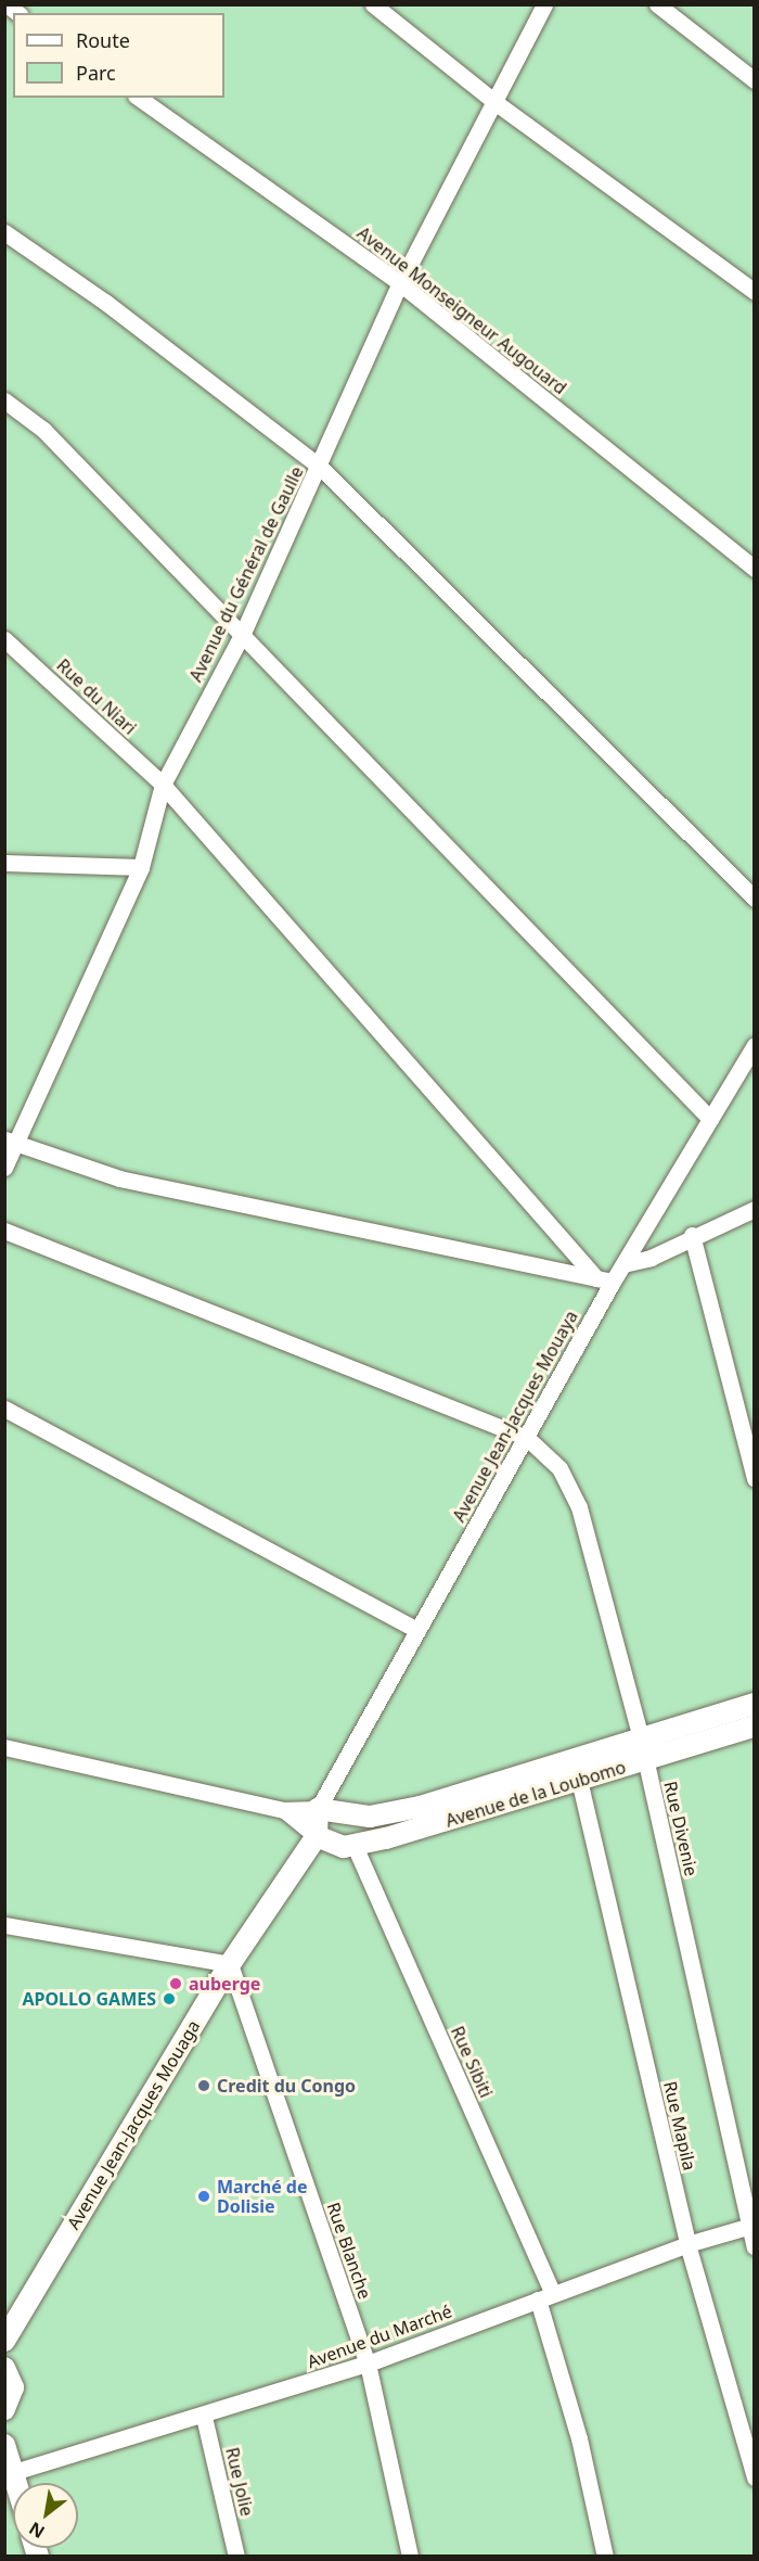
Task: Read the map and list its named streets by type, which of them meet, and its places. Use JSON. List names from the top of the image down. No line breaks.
{"streets":{"street":["Avenue Monseigneur Augouard","Avenue du Général de Gaulle","Rue du Niari","Avenue Jean-Jacques Mouaya","Avenue de la Loubomo","Rue Divenie","Rue Sibiti","Avenue Jean-Jacques Mouaga","Rue Mapila","Rue Blanche","Avenue du Marché","Rue Jolie"]},"crossings":[["Avenue Monseigneur Augouard","Avenue du Général de Gaulle"],["Avenue du Général de Gaulle","Rue du Niari"],["Rue du Niari","Avenue Jean-Jacques Mouaya"],["Avenue Jean-Jacques Mouaya","Avenue de la Loubomo"],["Avenue Jean-Jacques Mouaya","Rue Divenie"],["Avenue de la Loubomo","Rue Divenie"],["Avenue de la Loubomo","Rue Sibiti"],["Avenue de la Loubomo","Avenue Jean-Jacques Mouaga"],["Avenue de la Loubomo","Rue Mapila"],["Rue Divenie","Avenue du Marché"],["Rue Sibiti","Avenue du Marché"],["Avenue Jean-Jacques Mouaga","Rue Blanche"],["Rue Mapila","Avenue du Marché"],["Rue Blanche","Avenue du Marché"],["Avenue du Marché","Rue Jolie"]],"places":["auberge","APOLLO GAMES","Credit du Congo","Marché de Dolisie"],"legend":["Route","Parc"],"north":"bottom left"}
